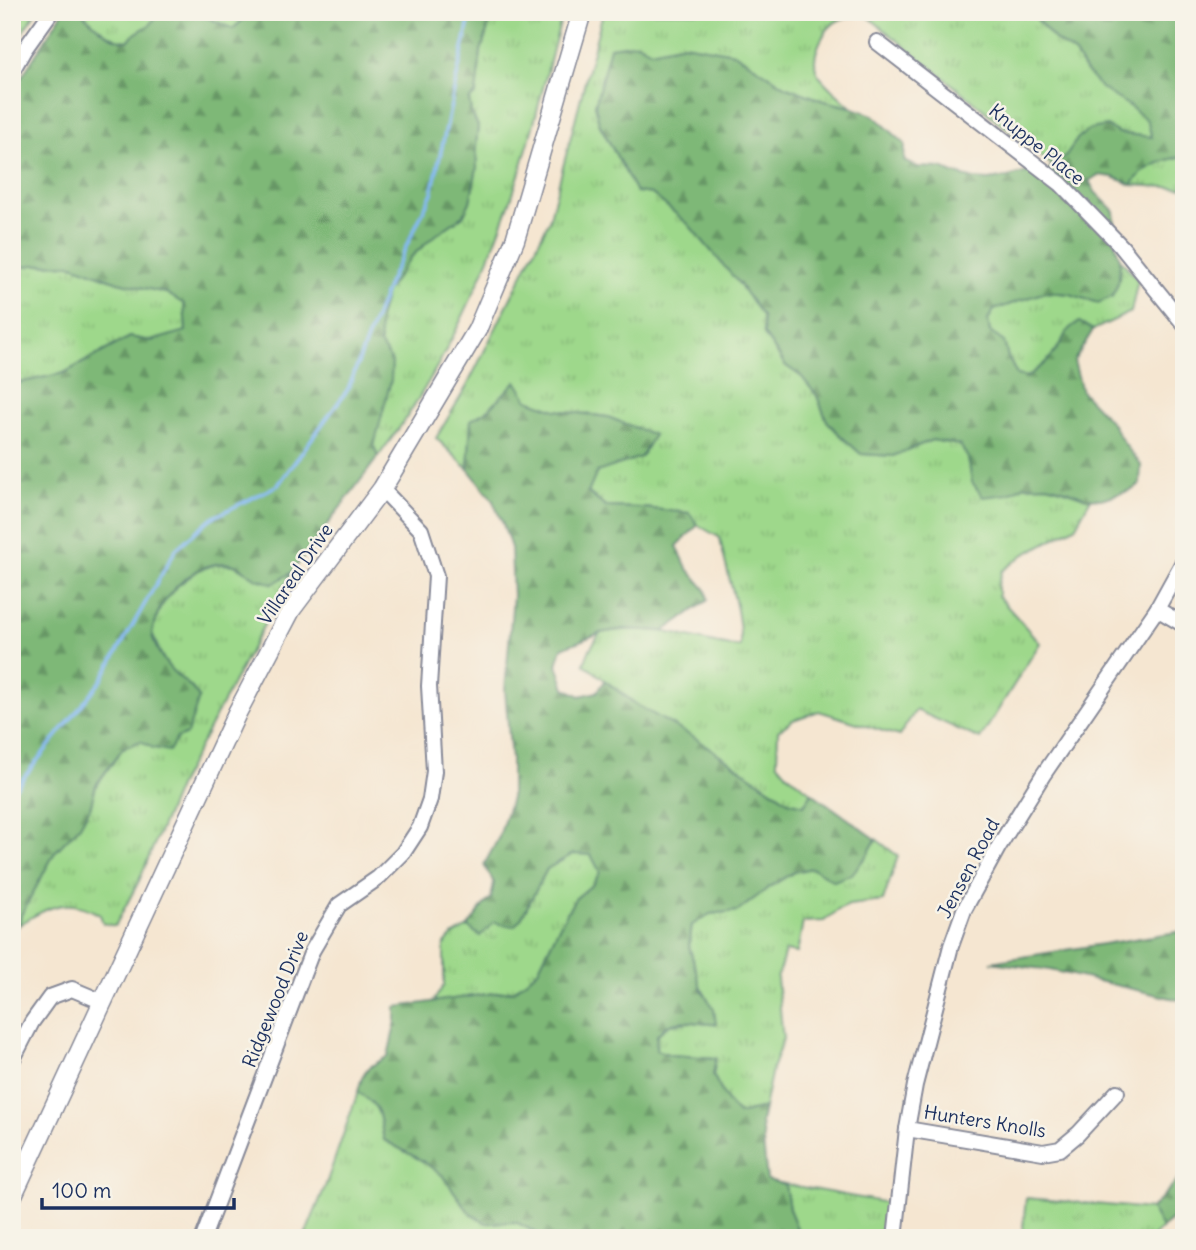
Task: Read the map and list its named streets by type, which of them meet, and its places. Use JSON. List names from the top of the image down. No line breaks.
{"streets":{"street":["Knuppe Place","Villareal Drive","Jensen Road","Ridgewood Drive","Hunters Knolls"]},"crossings":[["Villareal Drive","Ridgewood Drive"],["Jensen Road","Hunters Knolls"]],"scale_bar":"100 m"}
